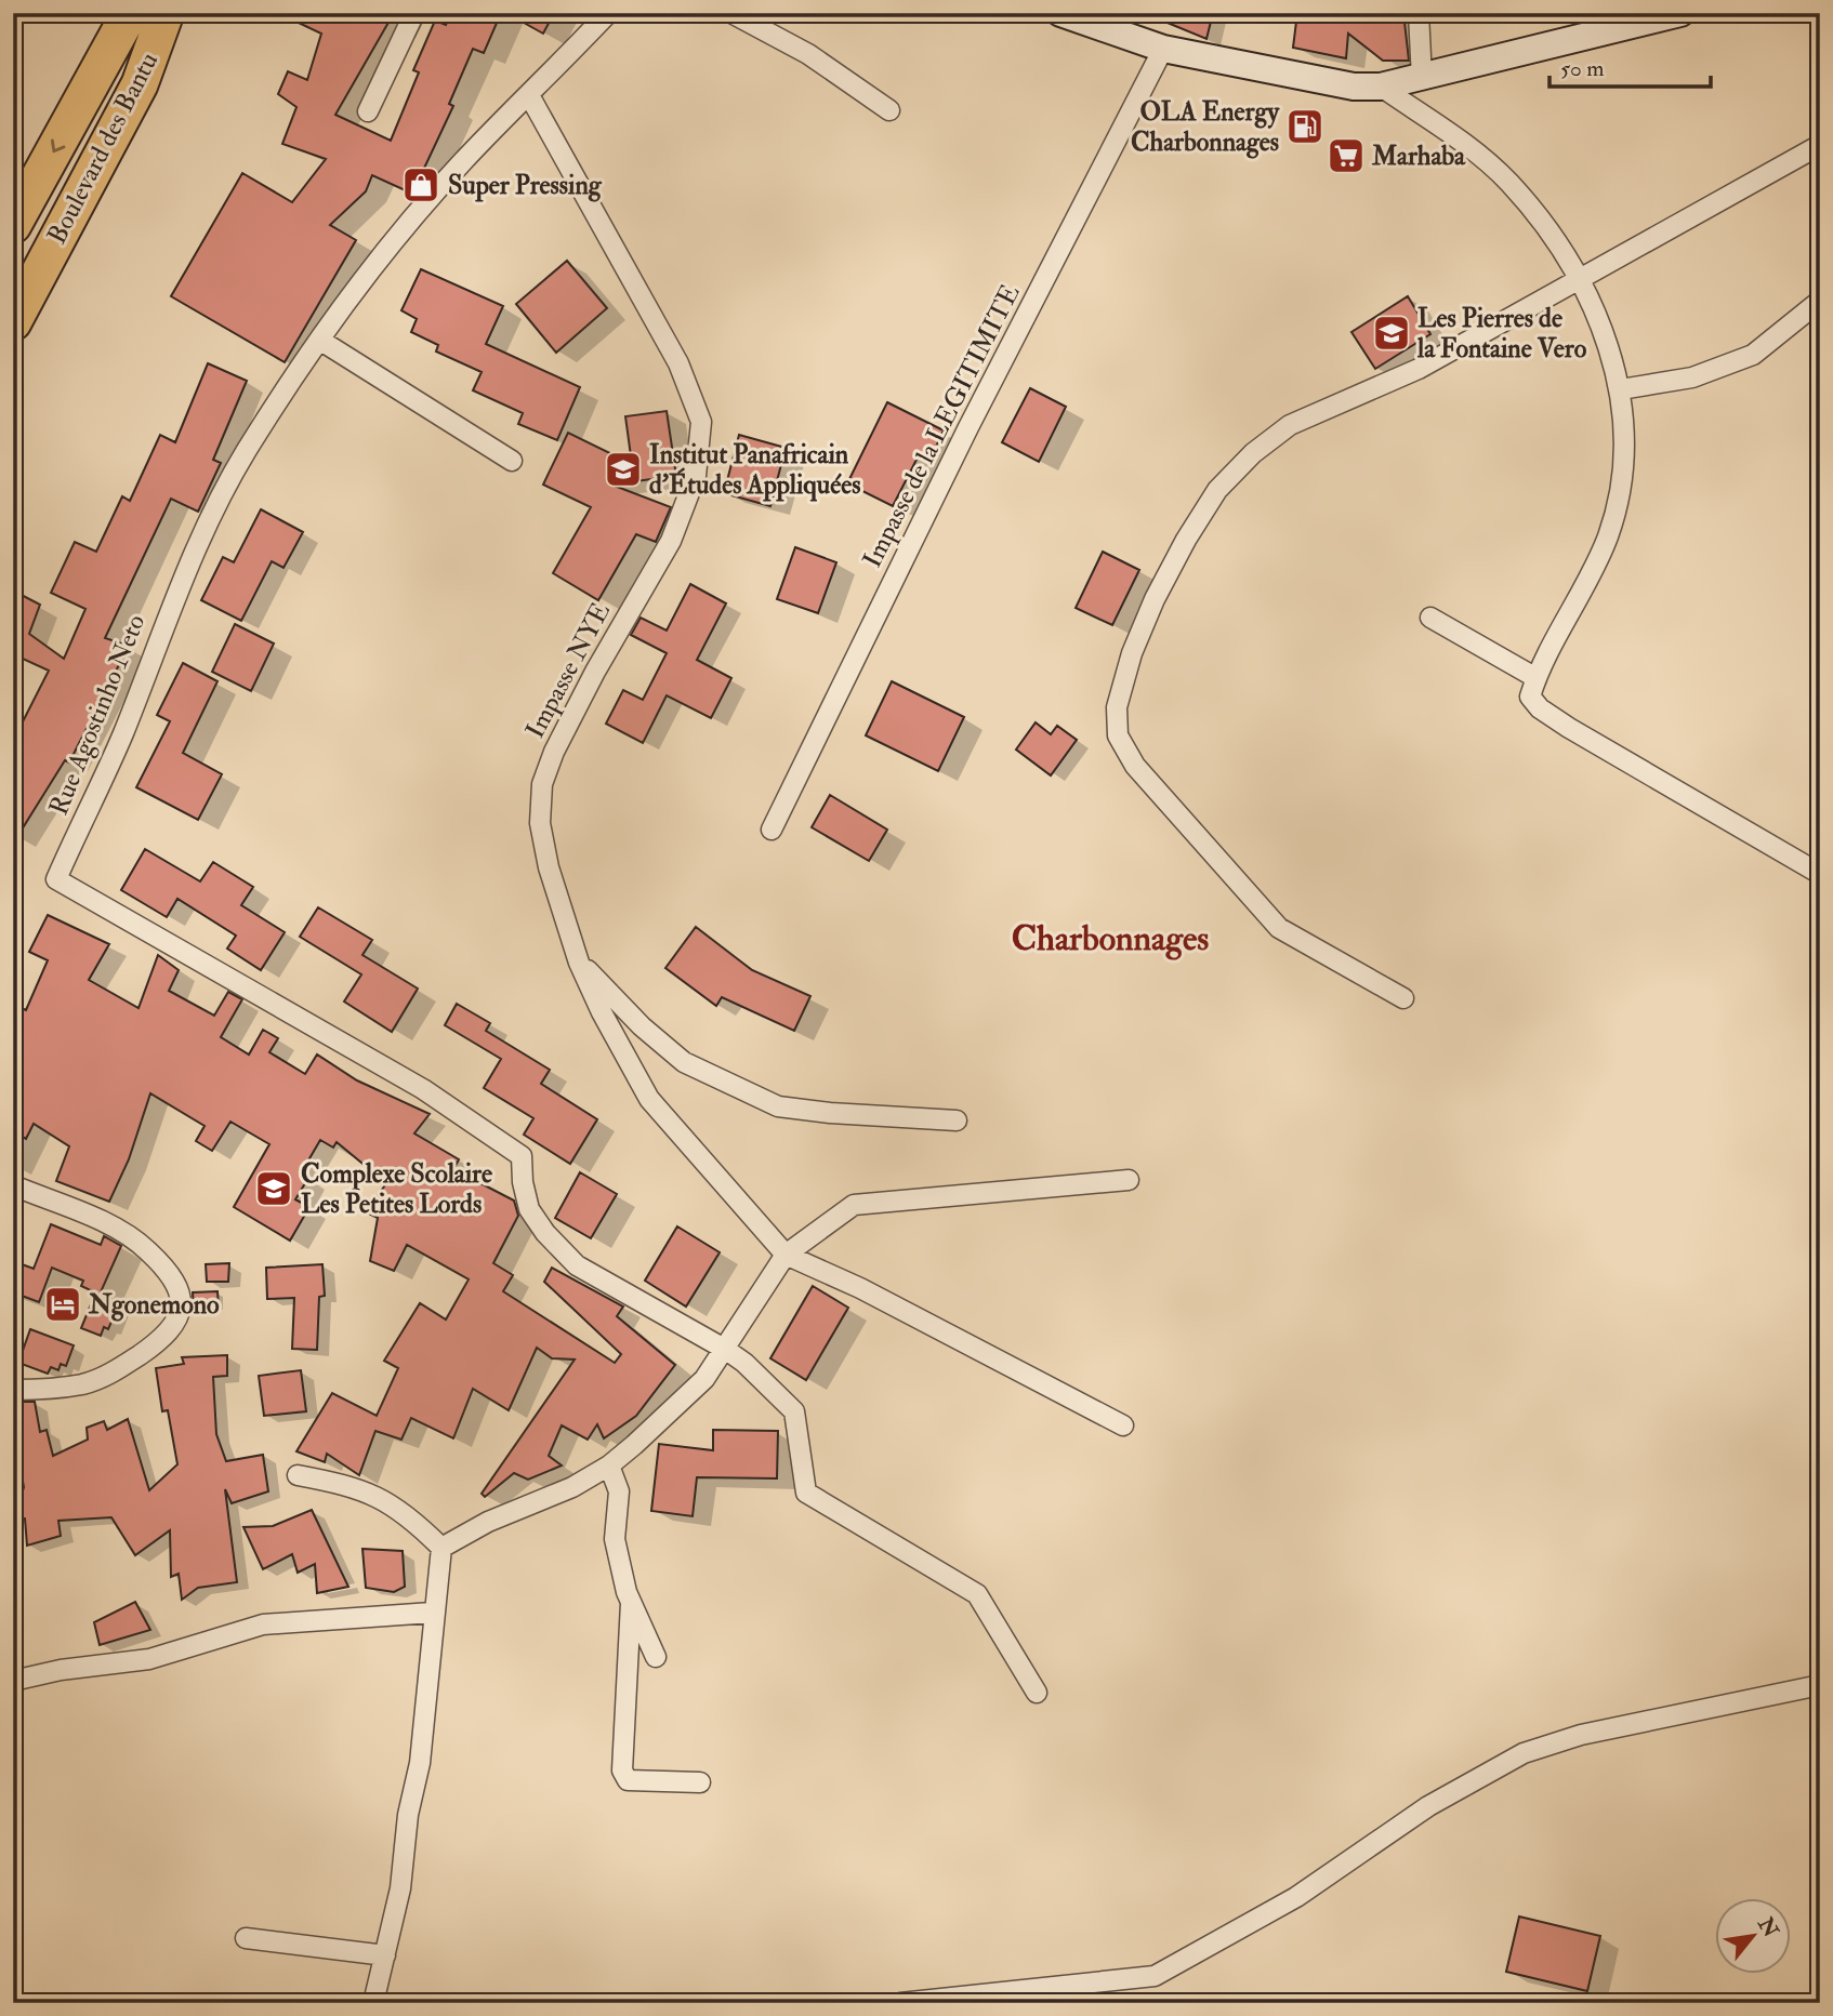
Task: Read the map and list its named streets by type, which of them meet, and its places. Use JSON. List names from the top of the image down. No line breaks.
{"streets":{"highway":["Boulevard des Bantu"],"street":["Impasse de la LEGITIMITE","Impasse NYE","Rue Agostinho Neto"]},"crossings":[["Impasse NYE","Rue Agostinho Neto"]],"districts":["Charbonnages"],"places":{"fuel station":["OLA Energy Charbonnages"],"supermarket":["Marhaba"],"shop":["Super Pressing"],"school or university":["Les Pierres de la Fontaine Vero","Institut Panafricain d'Études Appliquées","Complexe Scolaire Les Petites Lords"],"hotel":["Ngonemono"]},"scale_bar":"50 m","north":"top right"}
